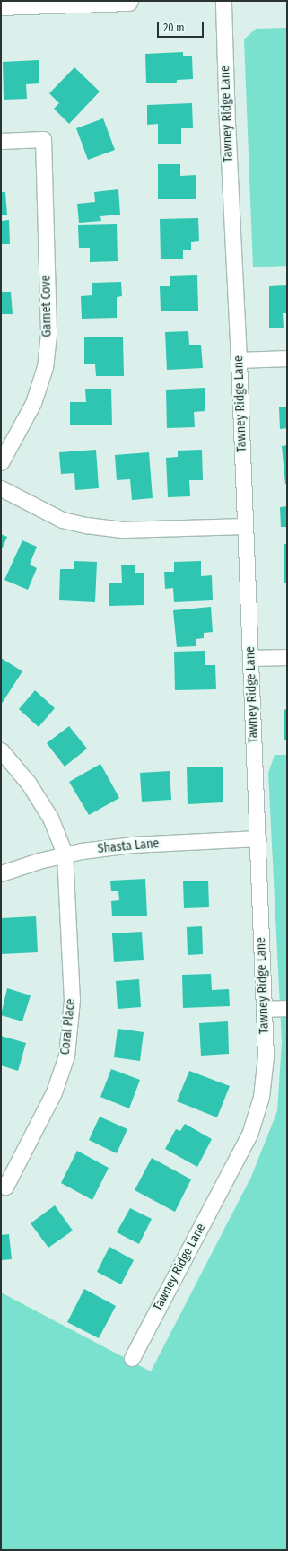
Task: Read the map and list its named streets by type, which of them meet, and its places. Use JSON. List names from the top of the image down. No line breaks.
{"streets":{"street":["Tawney Ridge Lane","Garnet Cove","Shasta Lane","Coral Place"]},"crossings":[["Tawney Ridge Lane","Shasta Lane"],["Shasta Lane","Coral Place"]],"scale_bar":"20 m"}
